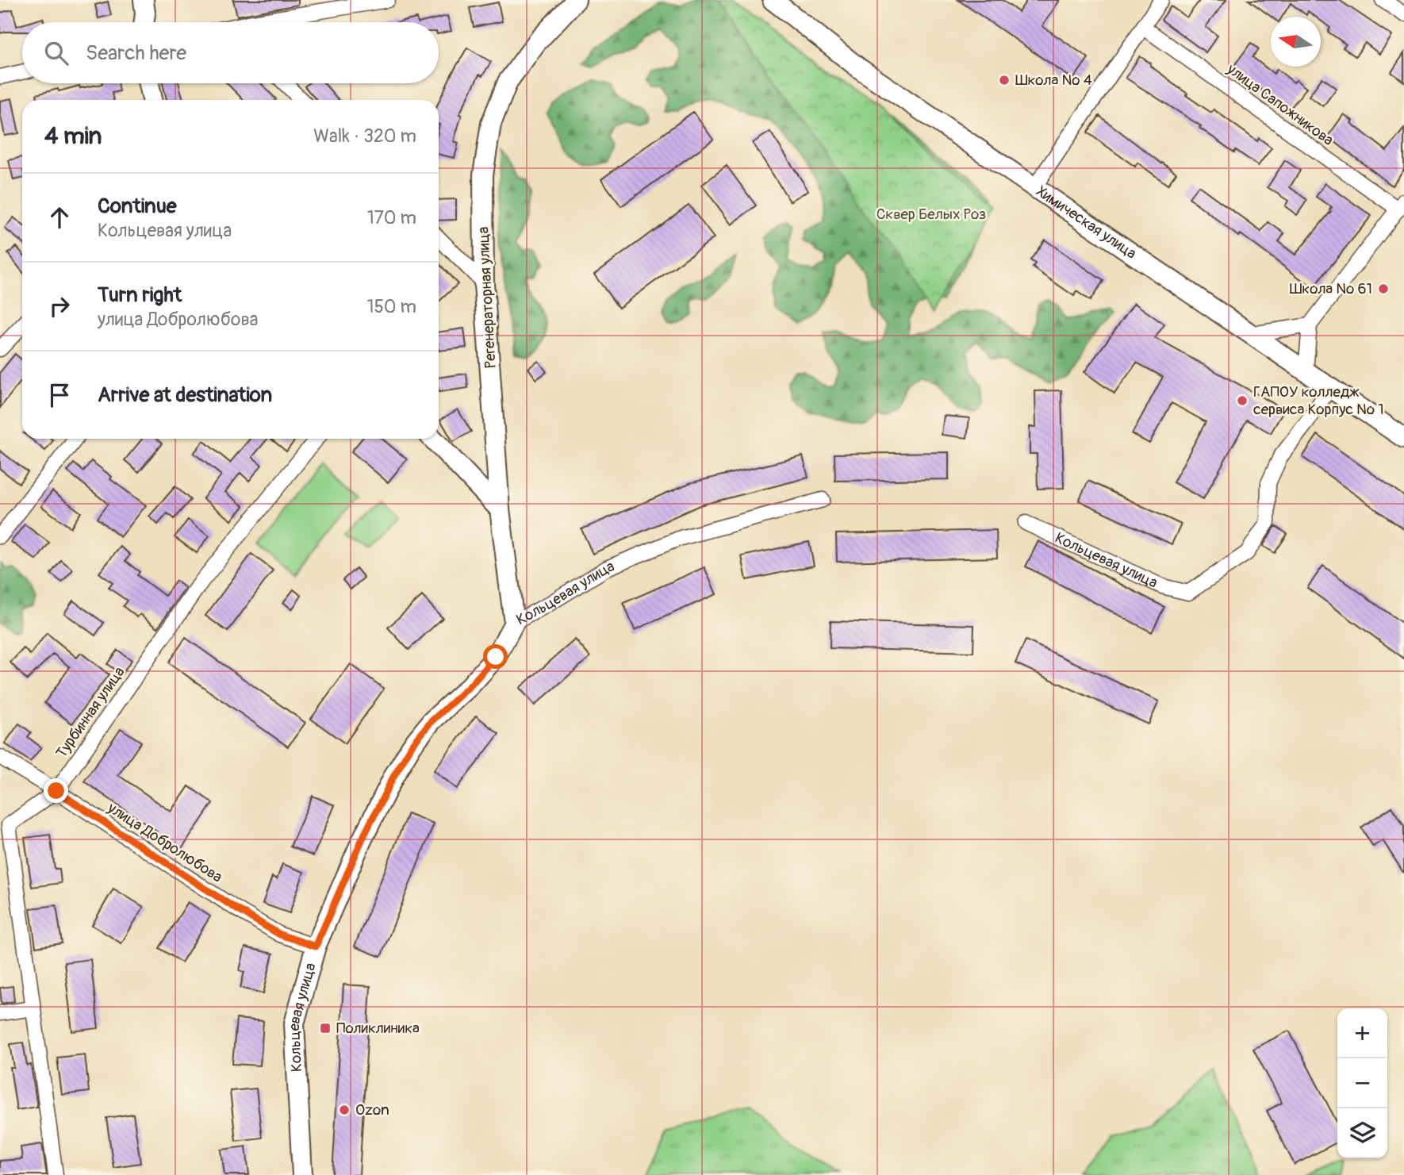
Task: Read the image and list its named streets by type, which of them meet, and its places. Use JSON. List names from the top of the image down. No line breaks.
{"streets":{"street":["улица Сапожникова","Химическая улица","Регенераторная улица","Кольцевая улица","Турбинная улица","улица Добролюбова"]},"crossings":[["Химическая улица","Кольцевая улица"],["Регенераторная улица","Кольцевая улица"],["Кольцевая улица","улица Добролюбова"],["Турбинная улица","улица Добролюбова"]],"parks":["Сквер Белых Роз"],"places":{"other":["Школа № 4","Школа № 61","ГАПОУ колледж сервиса Корпус № 1","Ozon"],"transit":["Поликлиника"]},"north":"left","page":{"search":"Search here","heading":["4 min","Walk · 320 m"],"list":[["Continue","Кольцевая улица","170 m"],["Turn right","улица Добролюбова","150 m"],"Arrive at destination"],"map_buttons":["+","−"]}}
